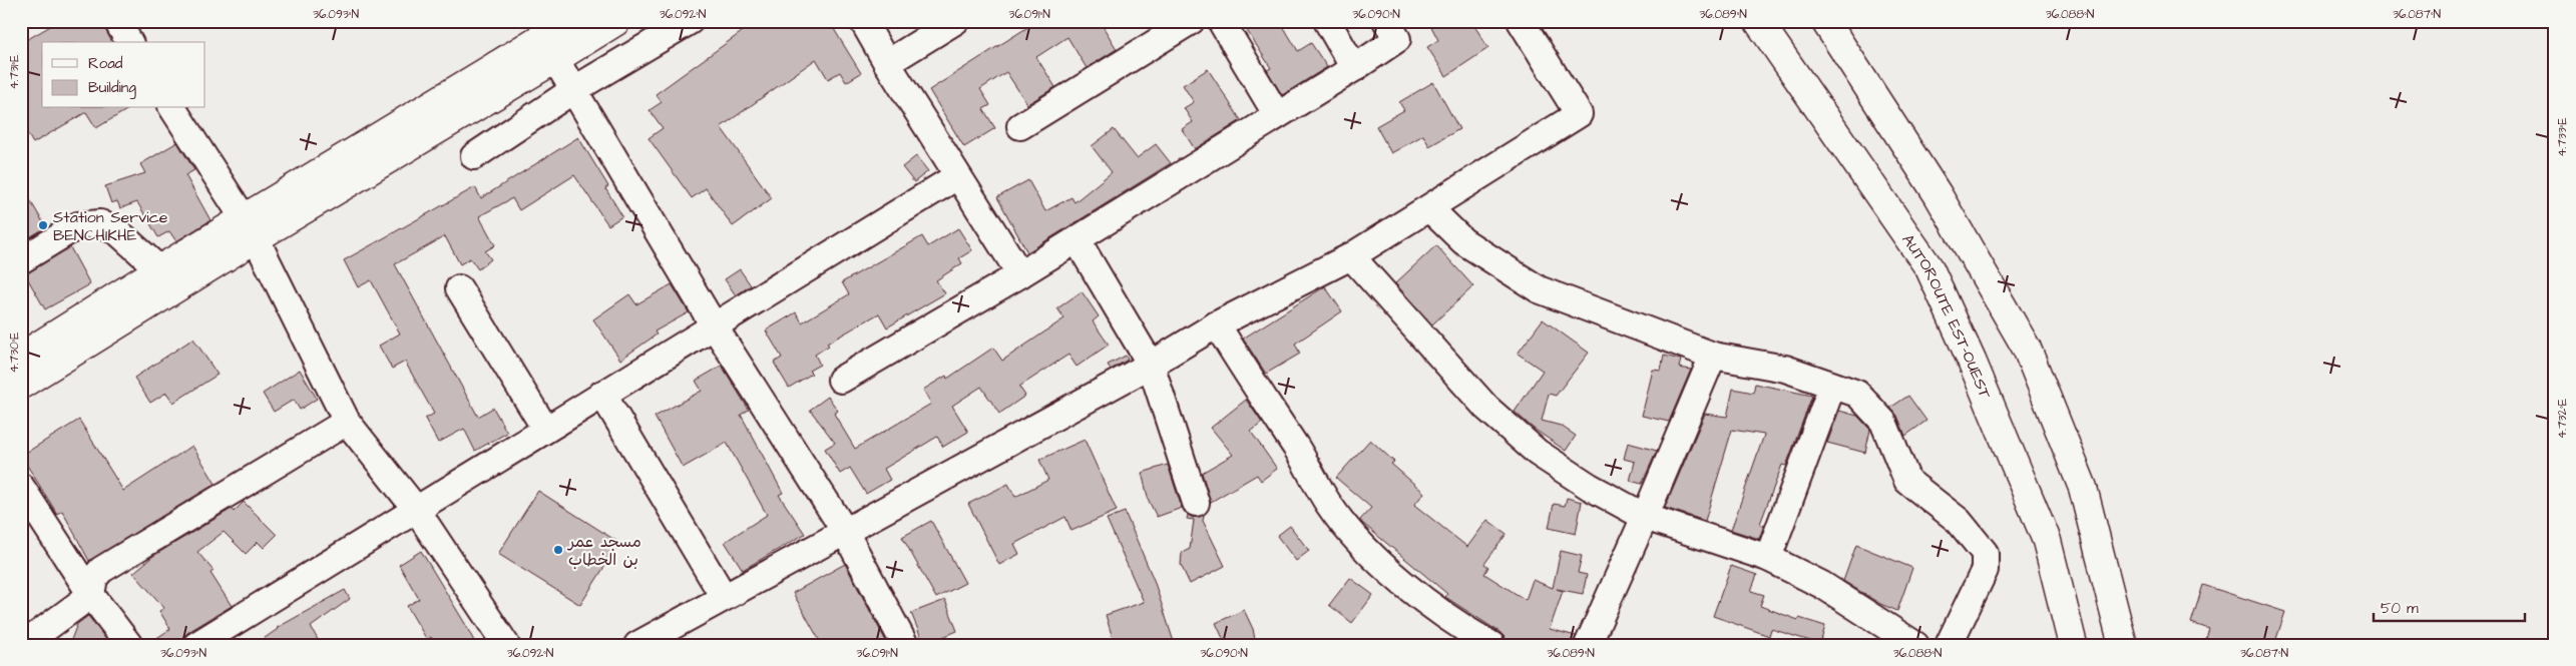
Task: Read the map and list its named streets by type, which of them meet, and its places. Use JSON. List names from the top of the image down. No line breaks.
{"streets":{"main road":["AUTOROUTE EST-OUEST"]},"places":["Station Service BENCHIKHE","مسجد عمر بن الخطاب"],"legend":["Road","Building"],"scale_bar":"50 m","coordinates":["36.093°N","36.092°N","36.091°N","36.090°N","36.089°N","36.088°N","36.087°N","4.731°E","4.733°E","4.730°E","4.732°E"]}
